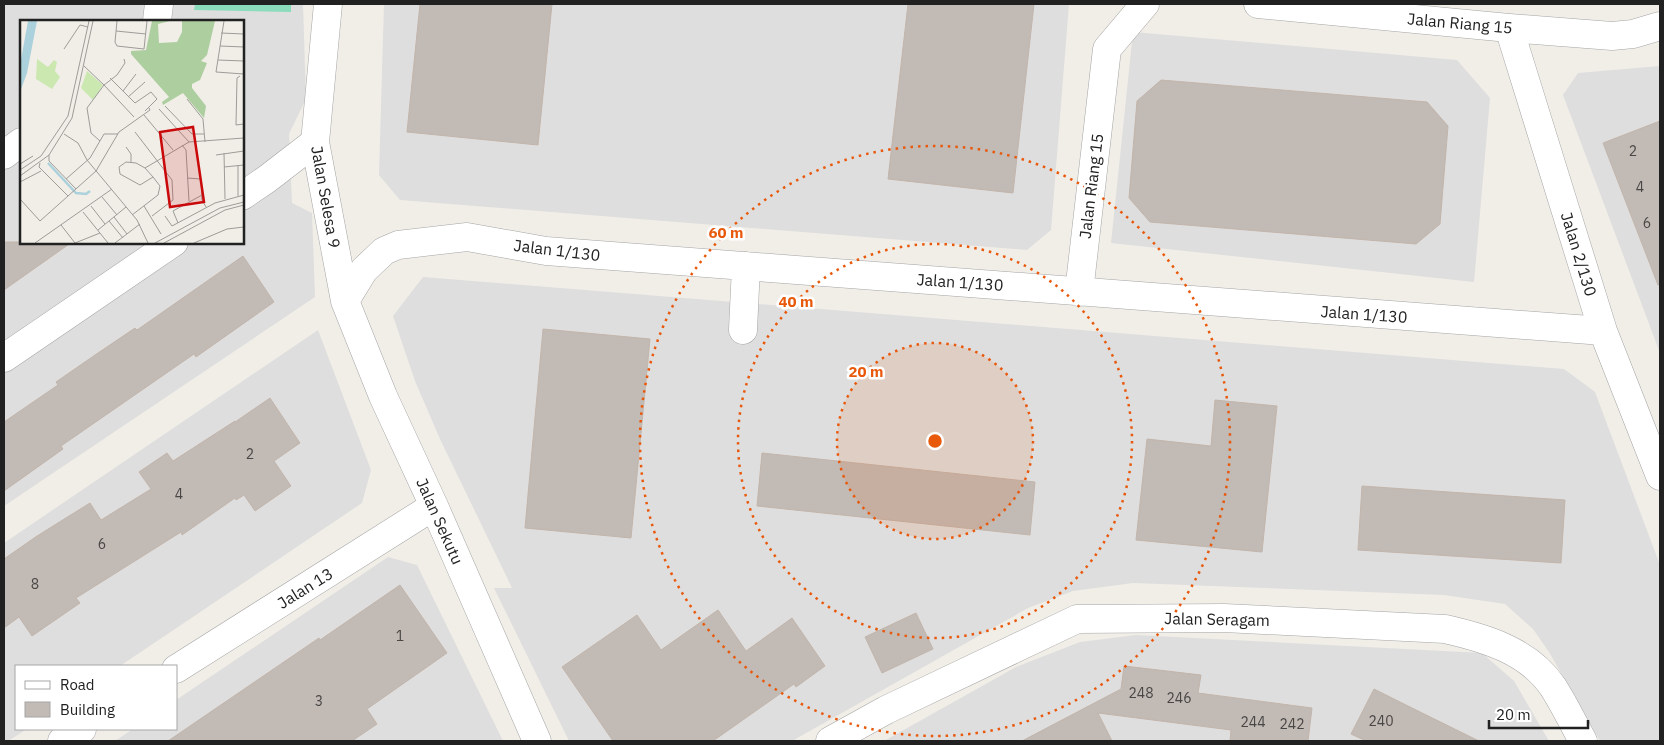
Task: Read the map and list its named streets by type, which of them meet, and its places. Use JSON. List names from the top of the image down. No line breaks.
{"streets":{"street":["Jalan Riang 15","Jalan Selesa 9","Jalan 1/130","Jalan 2/130","Jalan Sekutu","Jalan 13","Jalan Seragam"]},"crossings":[["Jalan Riang 15","Jalan 1/130"],["Jalan Riang 15","Jalan 2/130"],["Jalan Selesa 9","Jalan 1/130"],["Jalan Selesa 9","Jalan Sekutu"],["Jalan 1/130","Jalan 2/130"],["Jalan 1/130","Jalan Sekutu"],["Jalan Sekutu","Jalan 13"]],"house_numbers":["2","4","6","2","4","6","8","1","248","246","3","240","244","242"],"legend":["Road","Building"],"scale_bar":"20 m","rings":["60 m","40 m","20 m"]}
